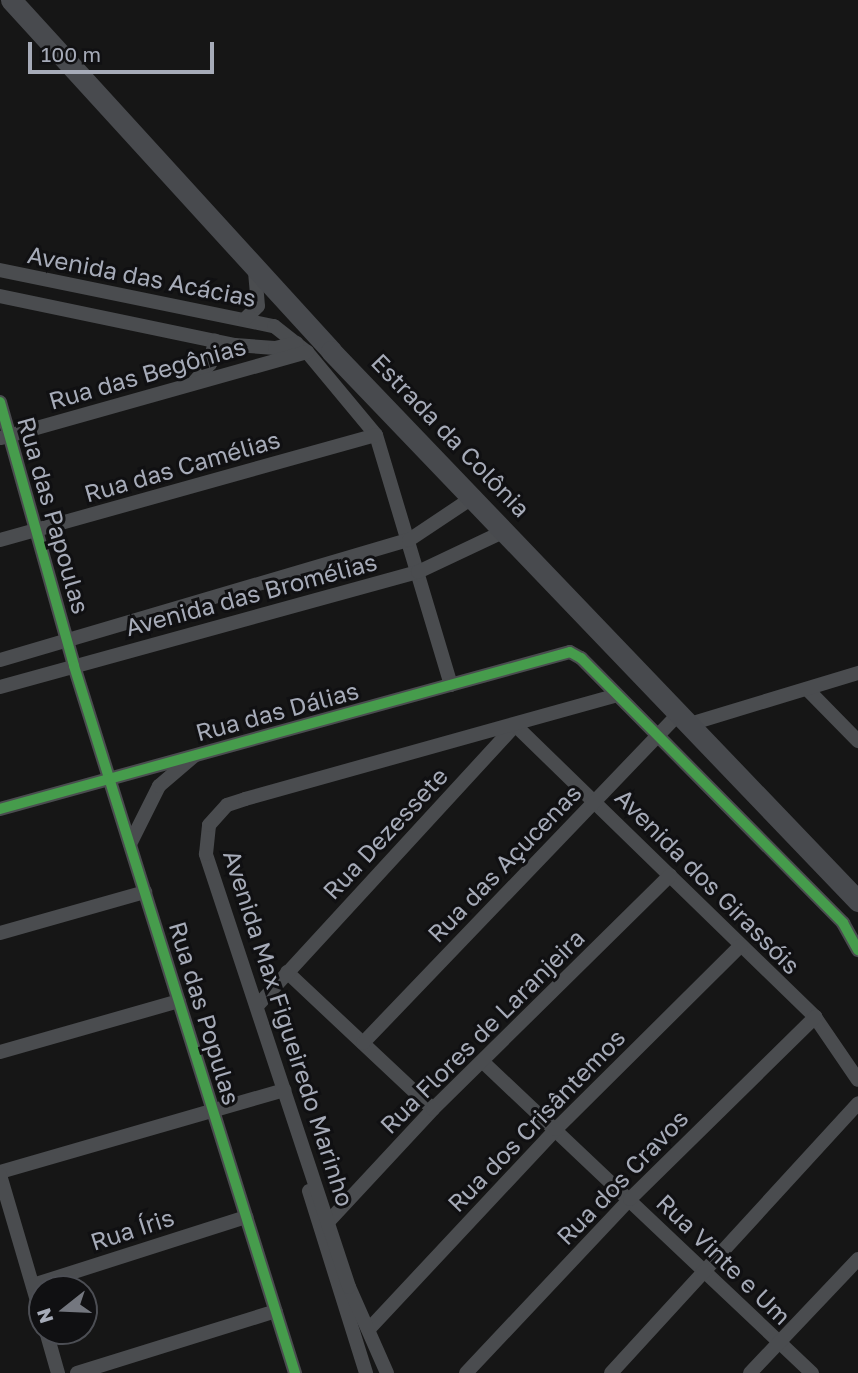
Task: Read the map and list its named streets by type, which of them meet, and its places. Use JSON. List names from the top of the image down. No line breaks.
{"streets":{"main road":["Estrada da Colônia"],"street":["Avenida das Acácias","Rua das Begônias","Rua das Camélias","Rua das Papoulas","Avenida das Bromélias","Rua das Dálias","Rua Dezessete","Rua das Açucenas","Avenida dos Girassóis","Rua das Populas","Avenida Max Figueiredo Marinho","Rua Flores de Laranjeira","Rua dos Crisântemos","Rua dos Cravos","Rua Íris","Rua Vinte e Um"]},"crossings":[["Avenida das Acácias","Rua das Begônias"],["Rua das Begônias","Rua das Papoulas"],["Estrada da Colônia","Avenida das Bromélias"],["Estrada da Colônia","Rua das Açucenas"],["Rua das Camélias","Rua das Papoulas"],["Rua das Papoulas","Avenida das Bromélias"],["Rua das Papoulas","Rua das Populas"],["Avenida das Bromélias","Rua das Populas"],["Rua das Dálias","Rua das Populas"],["Rua das Dálias","Avenida Max Figueiredo Marinho"],["Rua Dezessete","Avenida dos Girassóis"],["Rua Dezessete","Avenida Max Figueiredo Marinho"],["Rua das Açucenas","Avenida dos Girassóis"],["Avenida dos Girassóis","Avenida Max Figueiredo Marinho"],["Avenida dos Girassóis","Rua Flores de Laranjeira"],["Avenida dos Girassóis","Rua dos Crisântemos"],["Avenida dos Girassóis","Rua dos Cravos"],["Rua das Populas","Rua Íris"],["Avenida Max Figueiredo Marinho","Rua Flores de Laranjeira"],["Avenida Max Figueiredo Marinho","Rua dos Crisântemos"],["Rua Flores de Laranjeira","Rua Vinte e Um"],["Rua dos Crisântemos","Rua Vinte e Um"],["Rua dos Cravos","Rua Vinte e Um"]],"scale_bar":"100 m","north":"left"}
